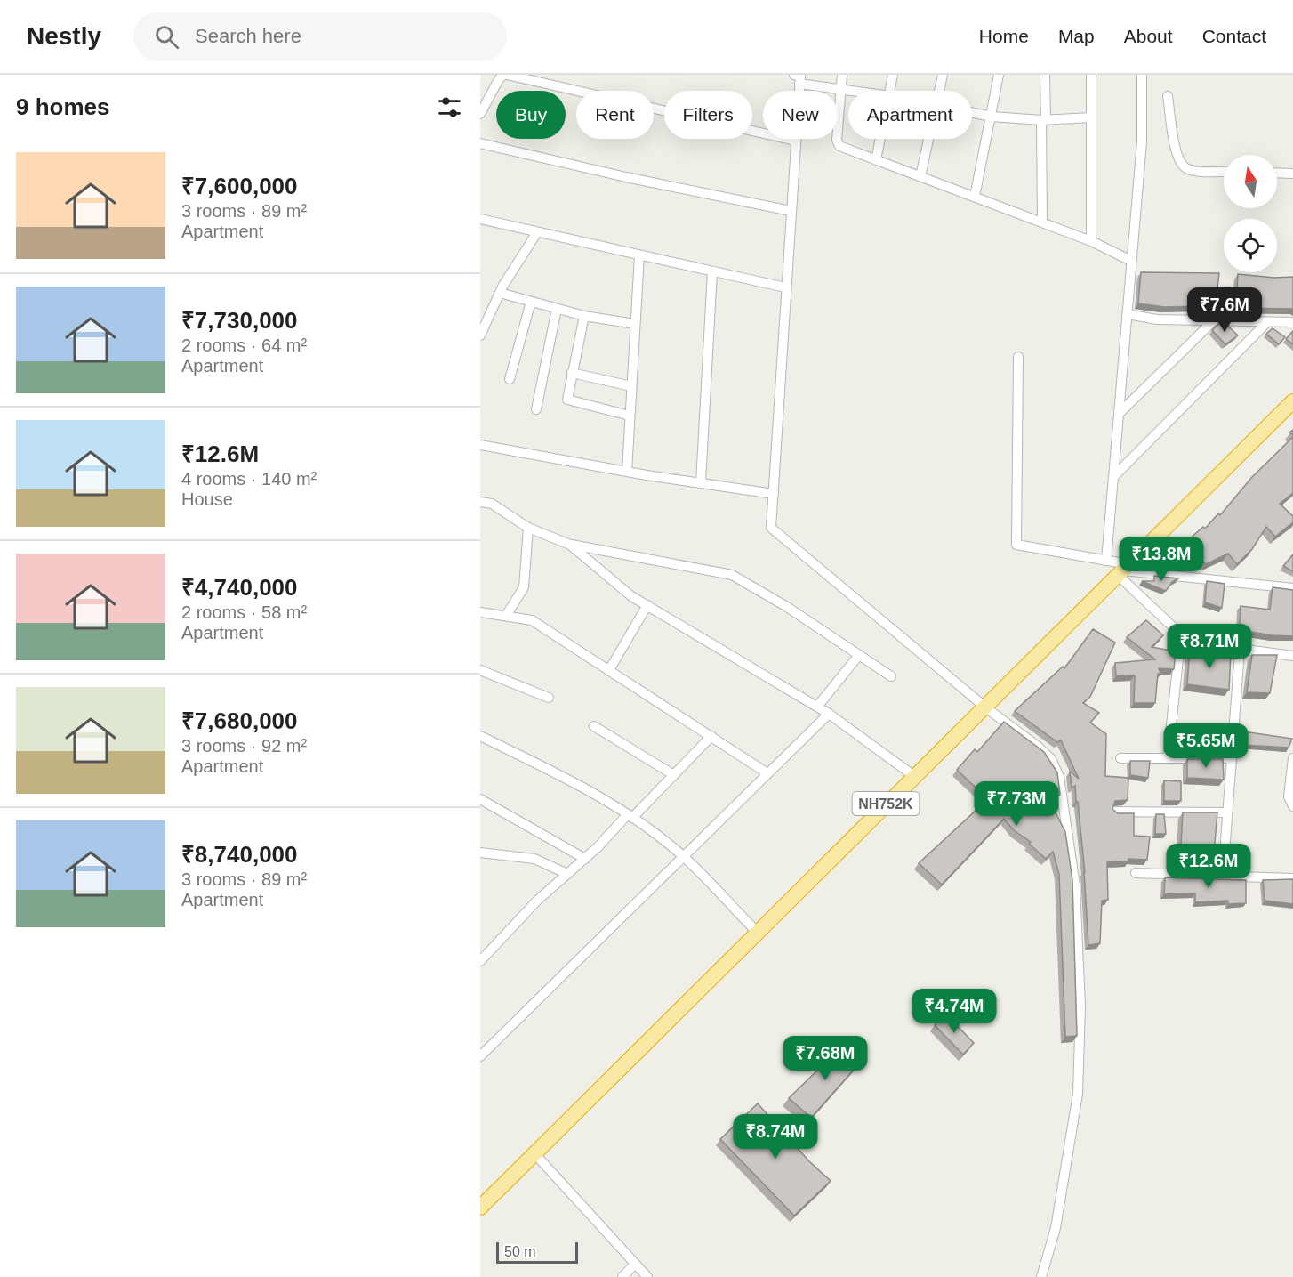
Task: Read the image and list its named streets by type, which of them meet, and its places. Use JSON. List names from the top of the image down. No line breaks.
{"streets":{"highway":["NH752K"]},"scale_bar":"50 m","north":"top","page":{"header":"Nestly","search":"Search here","nav":["Home","Map","About","Contact"],"heading":"9 homes","chip":["Buy","Rent","Filters","New","Apartment"],"list":[{"name":"₹7,600,000","note":"3 rooms · 89 m² · Apartment"},{"name":"₹7,730,000","note":"2 rooms · 64 m² · Apartment"},{"name":"₹12.6M","note":"4 rooms · 140 m² · House"},{"name":"₹4,740,000","note":"2 rooms · 58 m² · Apartment"},{"name":"₹7,680,000","note":"3 rooms · 92 m² · Apartment"},{"name":"₹8,740,000","note":"3 rooms · 89 m² · Apartment"}],"price":["₹7.6M","₹13.8M","₹8.71M","₹5.65M","₹7.73M","₹12.6M","₹4.74M","₹7.68M","₹8.74M"],"scale":"50 m"}}
